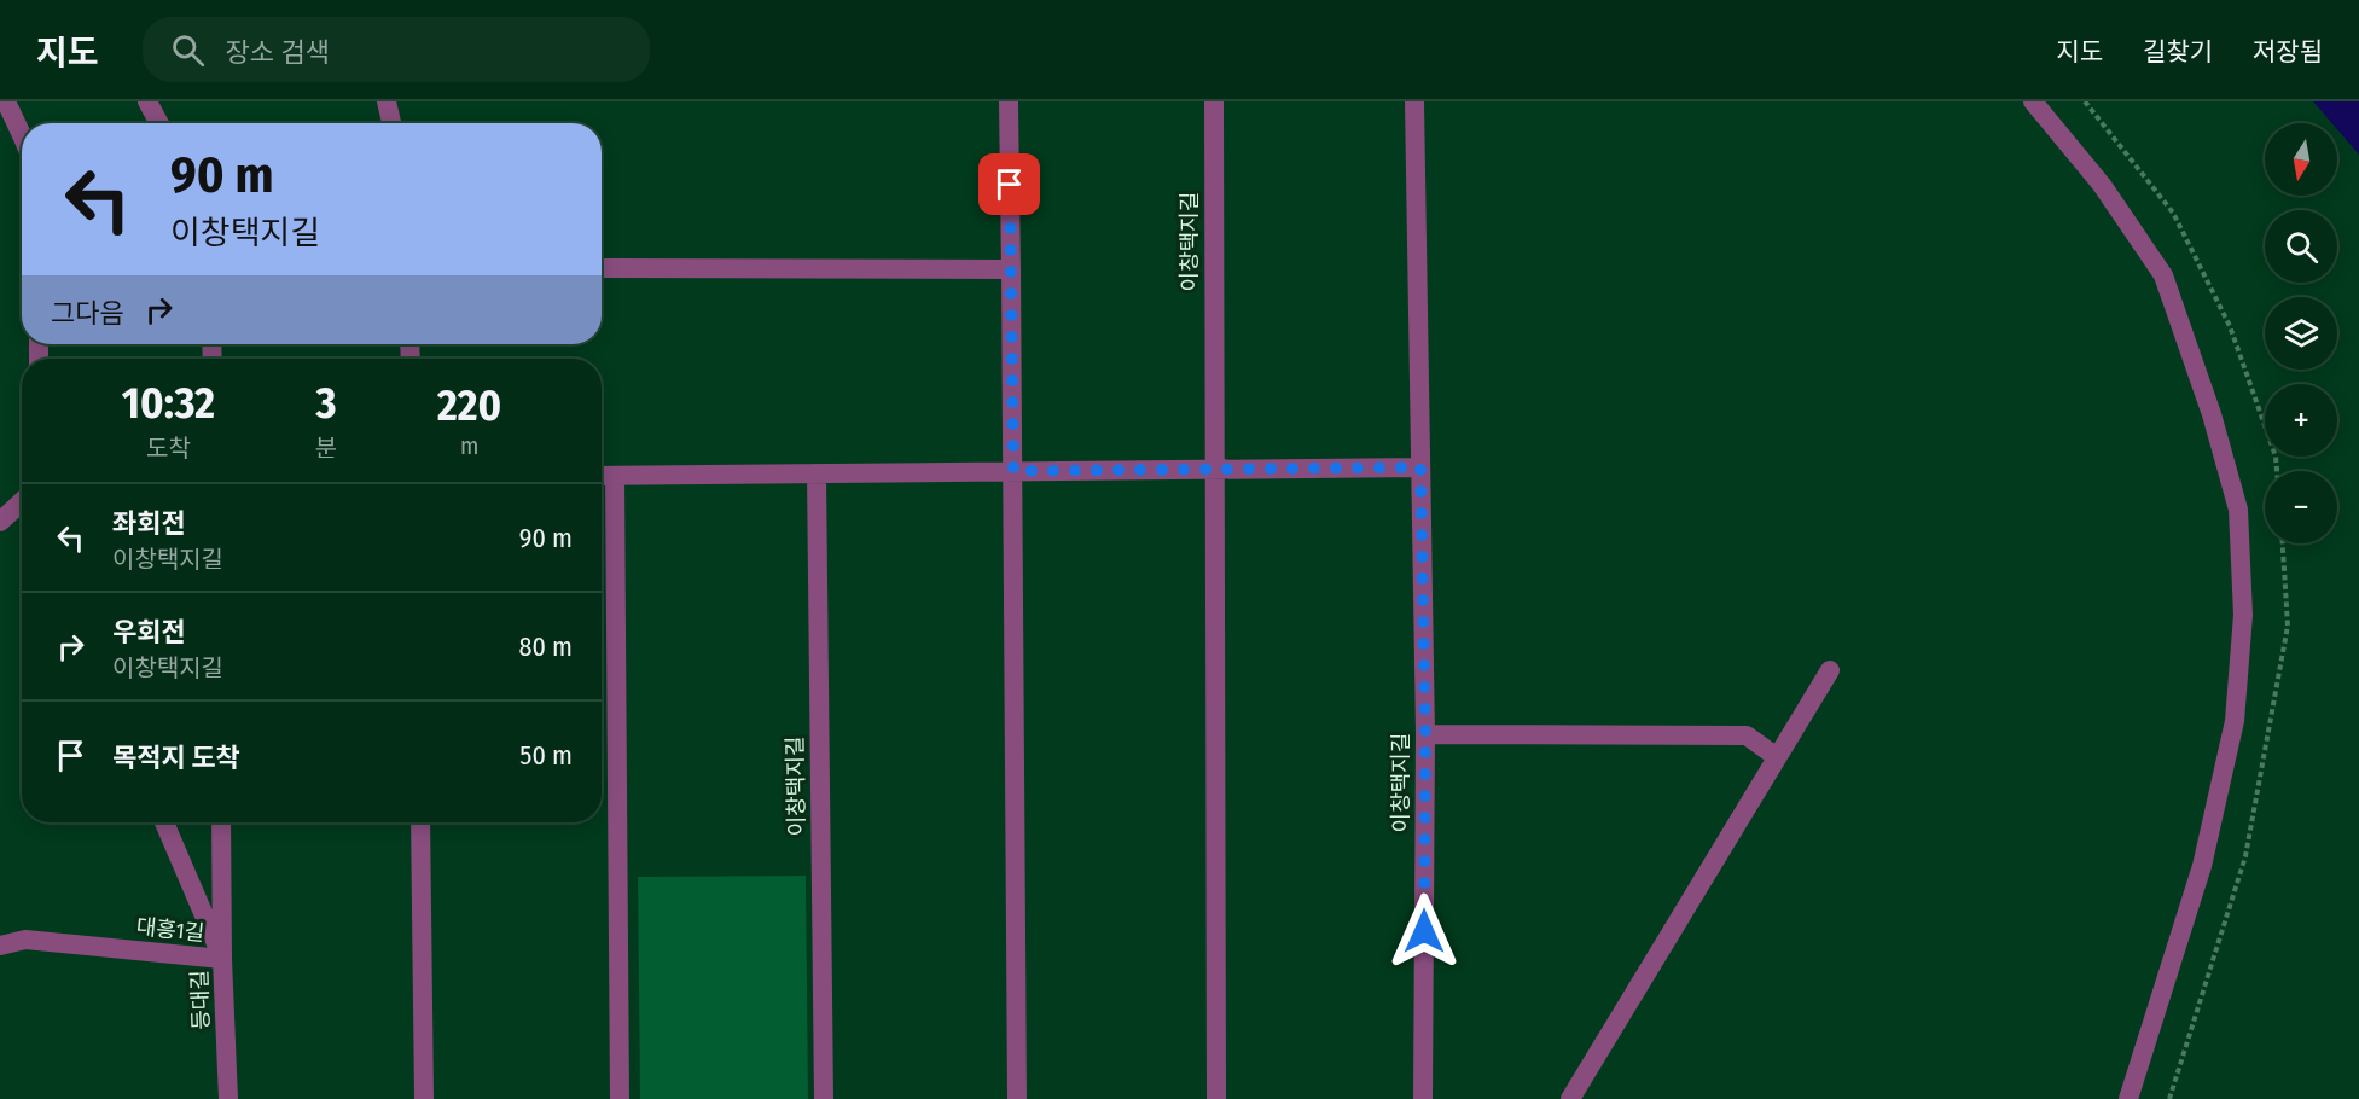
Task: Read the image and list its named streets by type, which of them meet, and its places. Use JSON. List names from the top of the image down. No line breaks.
{"streets":{"street":["이창택지길","대흥1길","등대길"]},"crossings":[["대흥1길","등대길"]],"north":"bottom","page":{"header":"지도","search":"장소 검색","nav":["지도","길찾기","저장됨"],"map_buttons":["+","−"],"turn":["90 m","이창택지길"],"then":"그다음","eta":["10:32","도착","3","분","220","m"],"list":[{"name":"좌회전","note":"이창택지길","value":"90 m"},{"name":"우회전","note":"이창택지길","value":"80 m"},{"name":"목적지 도착","value":"50 m"}]}}
